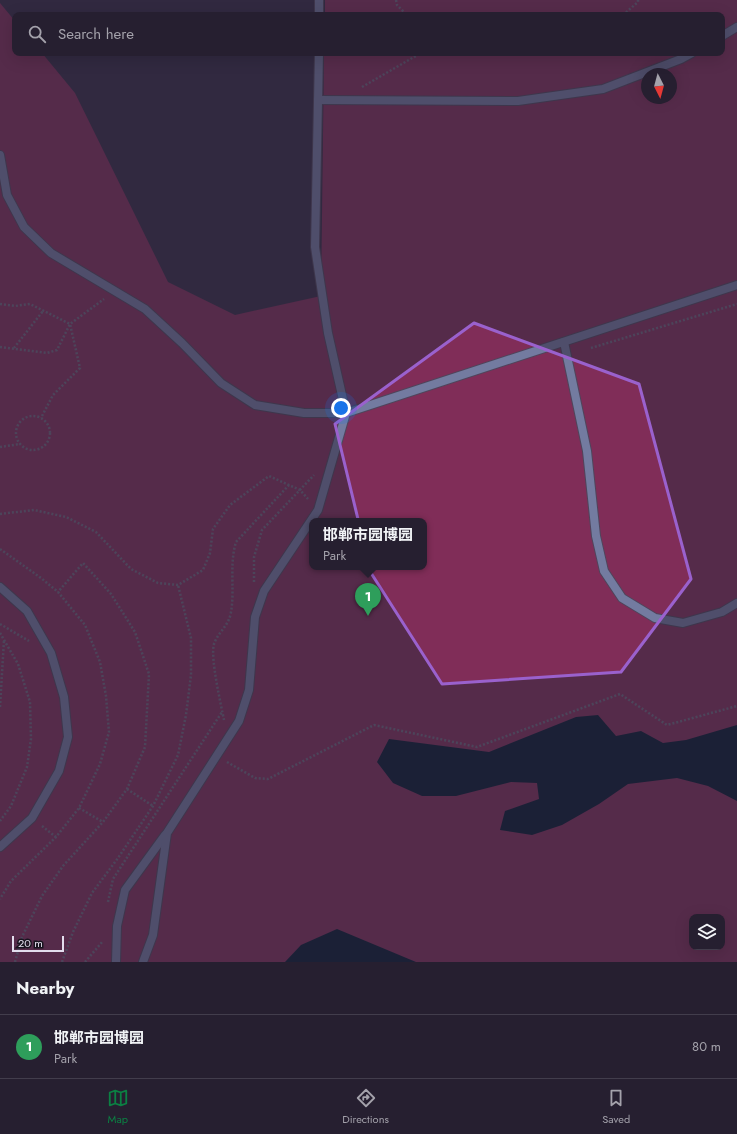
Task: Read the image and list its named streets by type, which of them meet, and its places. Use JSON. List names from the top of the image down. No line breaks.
{"scale_bar":"20 m","north":"bottom","page":{"search":"Search here","popup":["邯郸市园博园","Park"],"pins":"1","scale":"20 m","heading":"Nearby","list":[{"mark":"1","name":"邯郸市园博园","note":"Park","value":"80 m"}],"nav":["Map","Directions","Saved"]}}
